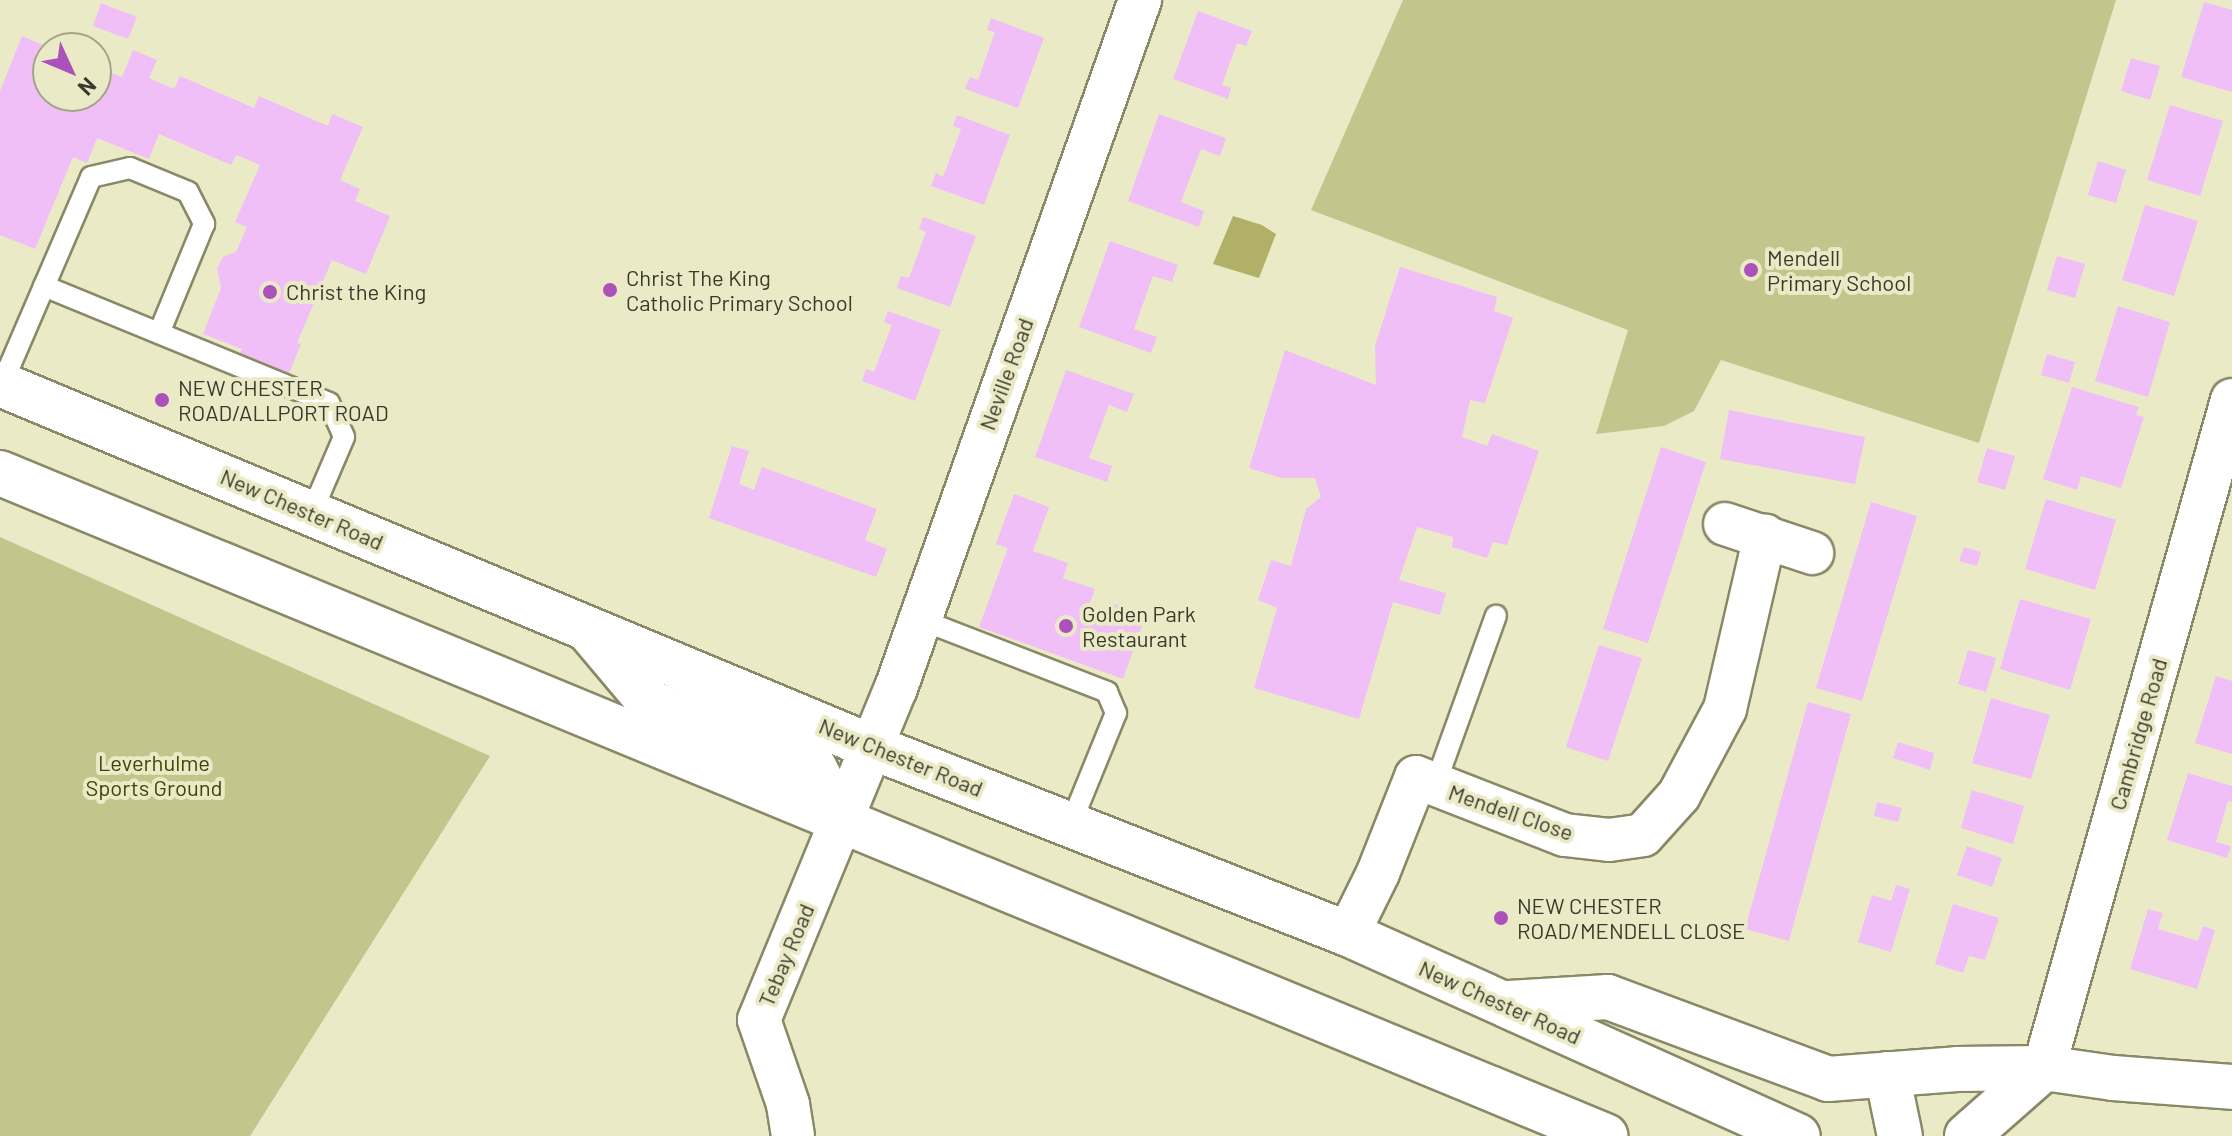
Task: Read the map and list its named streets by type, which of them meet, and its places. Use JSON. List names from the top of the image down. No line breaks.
{"streets":{"main road":["New Chester Road"],"street":["Neville Road","Cambridge Road","Mendell Close","Tebay Road"]},"crossings":[["Neville Road","New Chester Road"],["Neville Road","Tebay Road"],["New Chester Road","Mendell Close"],["New Chester Road","Tebay Road"]],"parks":["Leverhulme Sports Ground"],"places":["Mendell Primary School","Christ The King Catholic Primary School","Christ the King","NEW CHESTER ROAD/ALLPORT ROAD","Golden Park Restaurant","NEW CHESTER ROAD/MENDELL CLOSE"],"north":"bottom right"}
